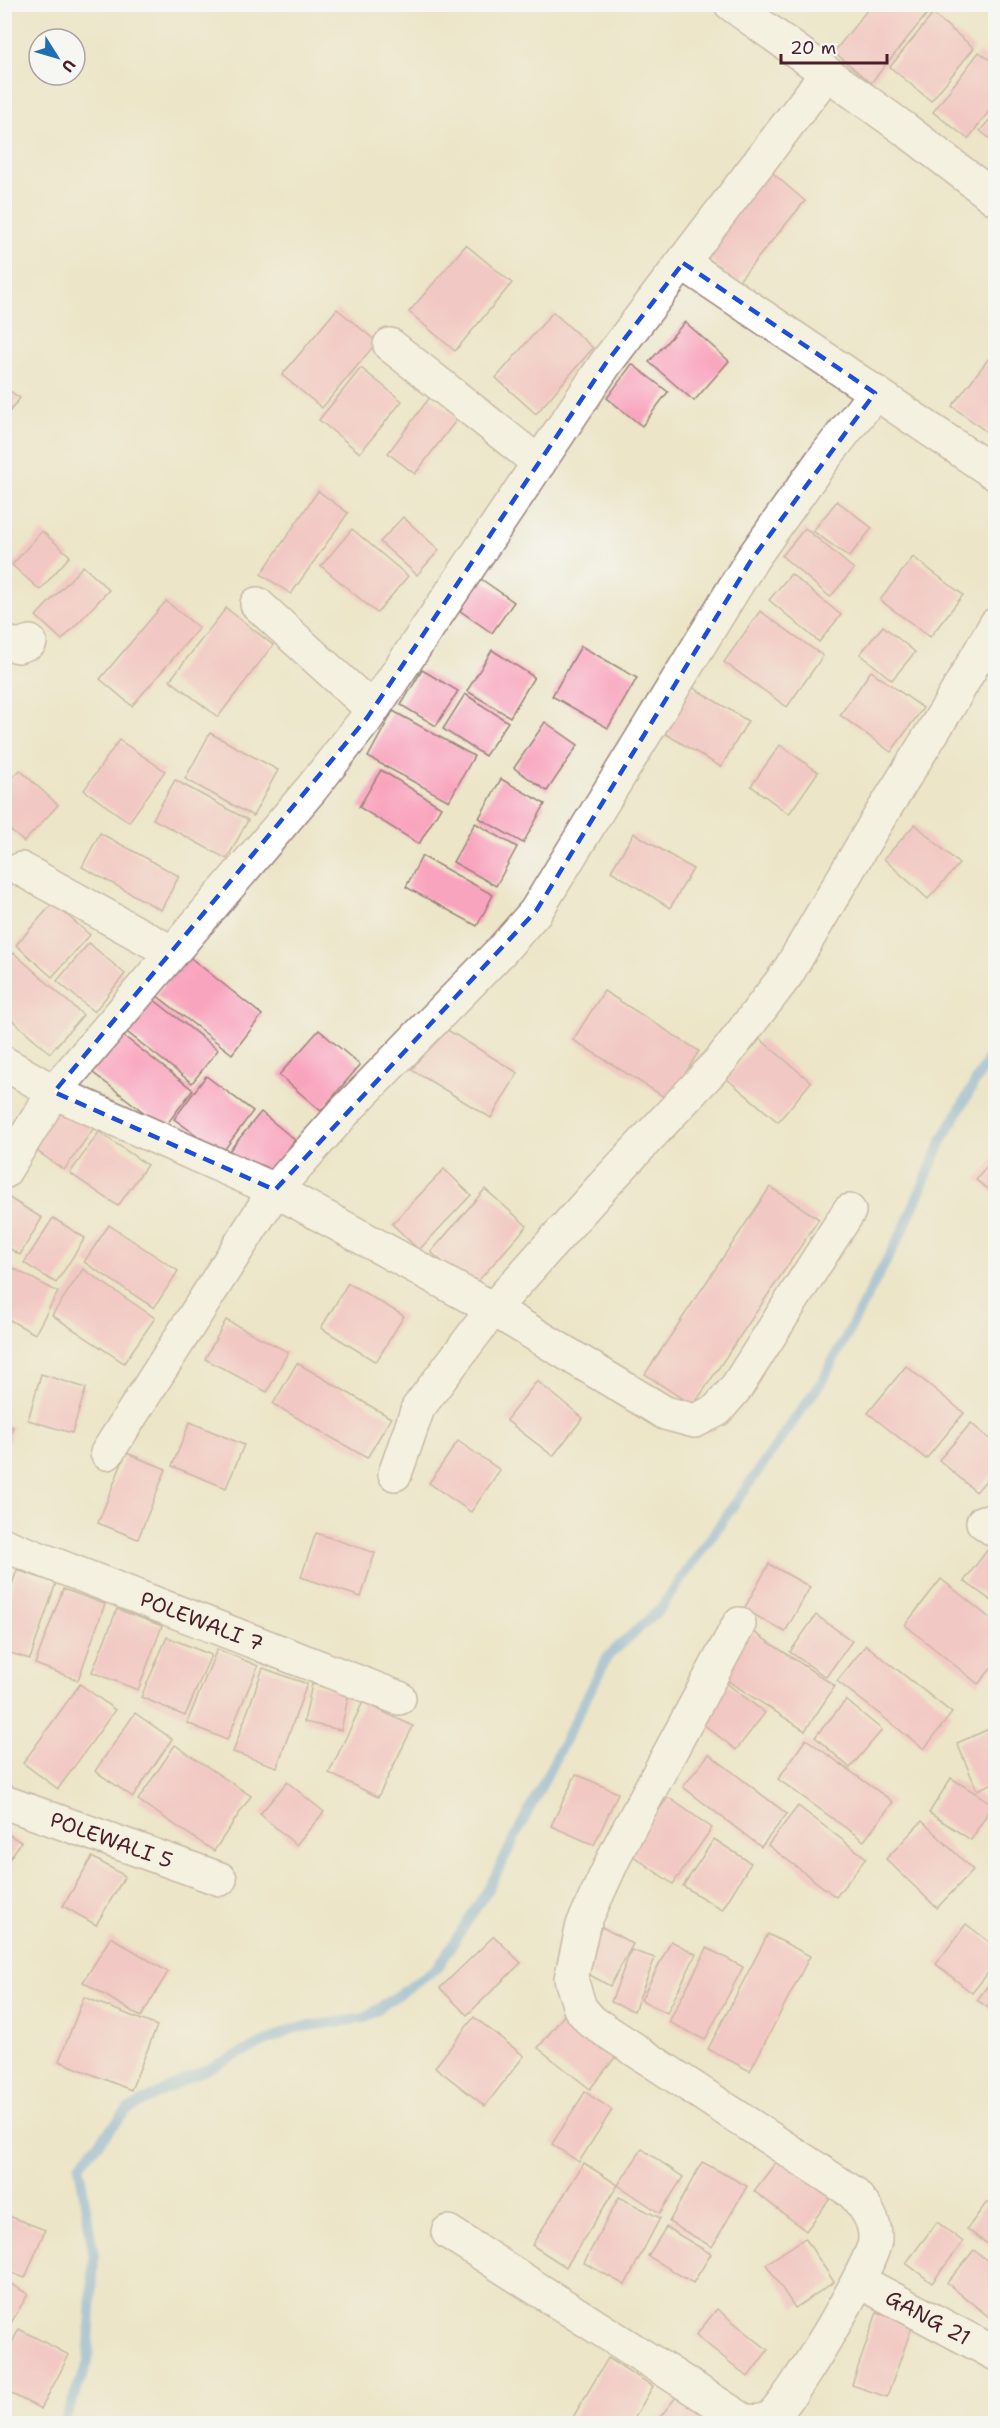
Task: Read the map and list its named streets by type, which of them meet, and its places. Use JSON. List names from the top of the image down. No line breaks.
{"streets":{"street":["POLEWALI 7","POLEWALI 5","GANG 21"]},"scale_bar":"20 m","north":"bottom right"}
